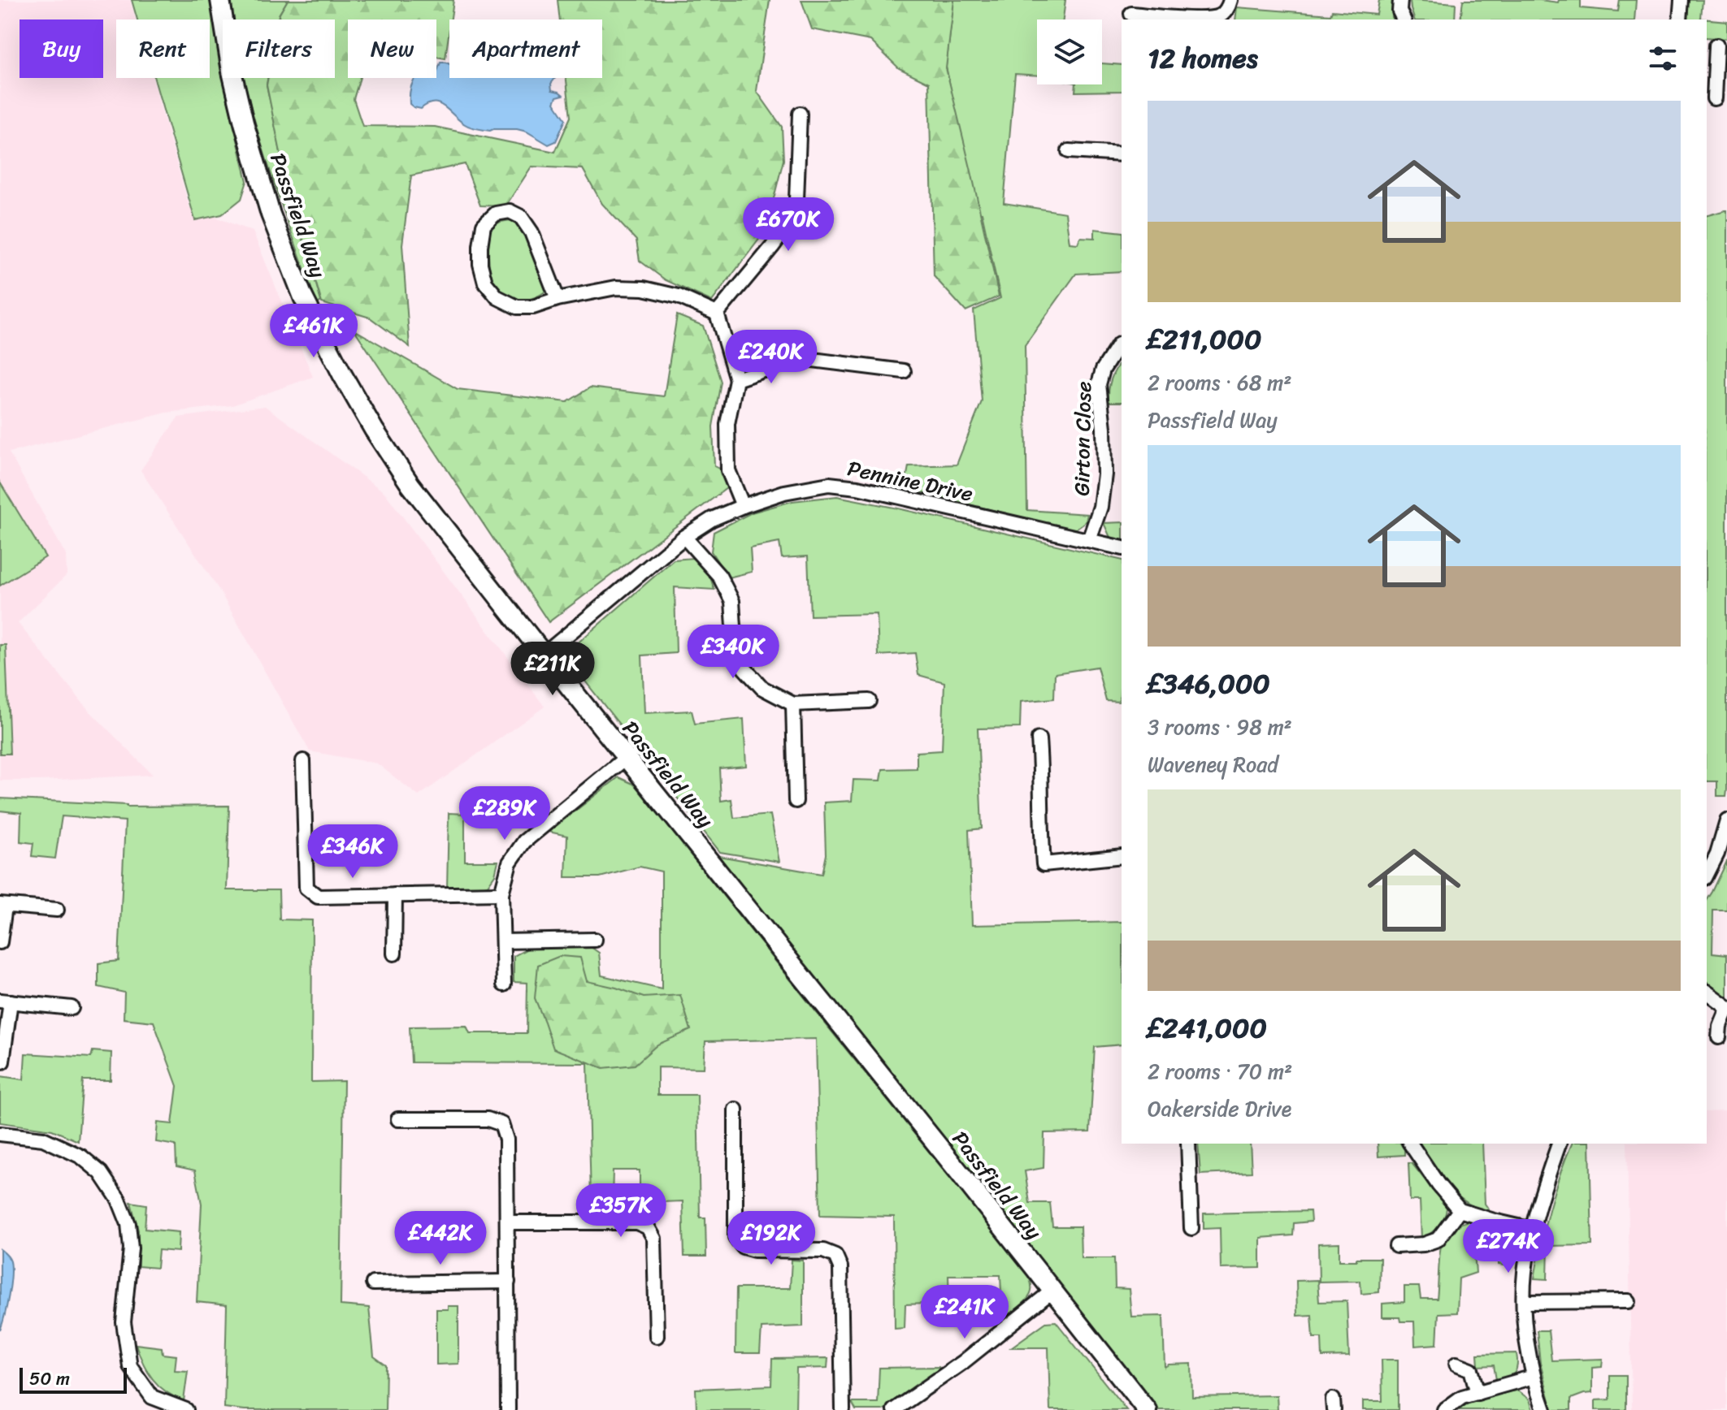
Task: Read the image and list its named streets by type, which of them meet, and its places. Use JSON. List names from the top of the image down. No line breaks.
{"streets":{"street":["Passfield Way","Girton Close","Pennine Drive"]},"crossings":[["Passfield Way","Pennine Drive"],["Girton Close","Pennine Drive"]],"scale_bar":"50 m","page":{"chip":["Buy","Rent","Filters","New","Apartment"],"heading":"12 homes","list":[{"name":"£211,000","note":"2 rooms · 68 m² · Passfield Way"},{"name":"£346,000","note":"3 rooms · 98 m² · Waveney Road"},{"name":"£241,000","note":"2 rooms · 70 m² · Oakerside Drive"}],"price":["£670K","£461K","£240K","£340K","£211K","£289K","£346K","£357K","£442K","£192K","£274K","£241K"],"scale":"50 m"}}
